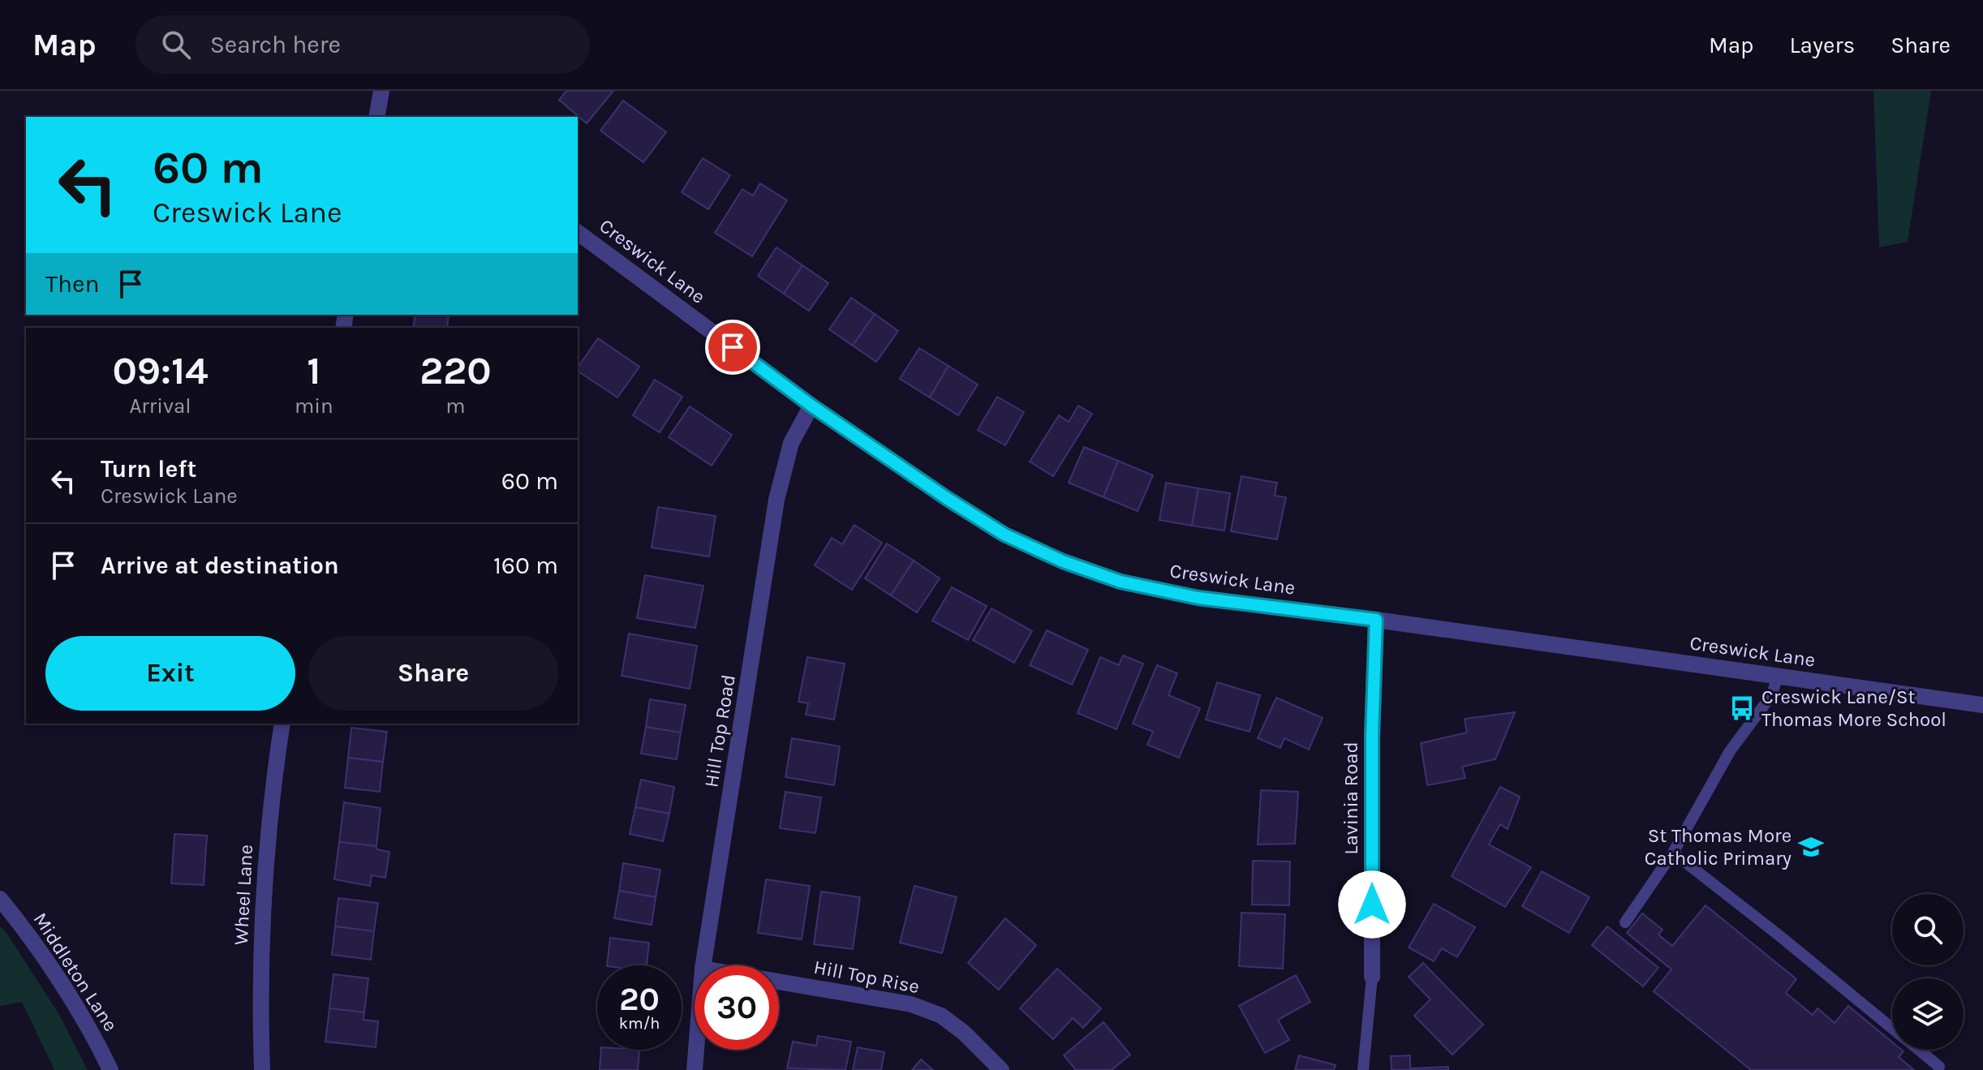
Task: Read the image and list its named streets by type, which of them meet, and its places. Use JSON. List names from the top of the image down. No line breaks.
{"streets":{"street":["Creswick Lane","Hill Top Road","Lavinia Road","Wheel Lane","Middleton Lane","Hill Top Rise"]},"crossings":[["Creswick Lane","Hill Top Road"],["Creswick Lane","Lavinia Road"]],"places":{"bus stop":["Creswick Lane/St Thomas More School"],"school or university":["St Thomas More Catholic Primary"]},"page":{"header":"Map","search":"Search here","nav":["Map","Layers","Share"],"turn":["60 m","Creswick Lane"],"then":"Then","eta":["09:14","Arrival","1","min","220","m"],"list":[{"name":"Turn left","note":"Creswick Lane","value":"60 m"},{"name":"Arrive at destination","value":"160 m"}],"buttons":["Exit","Share"],"speed":"20 km/h","limit":"30"}}
